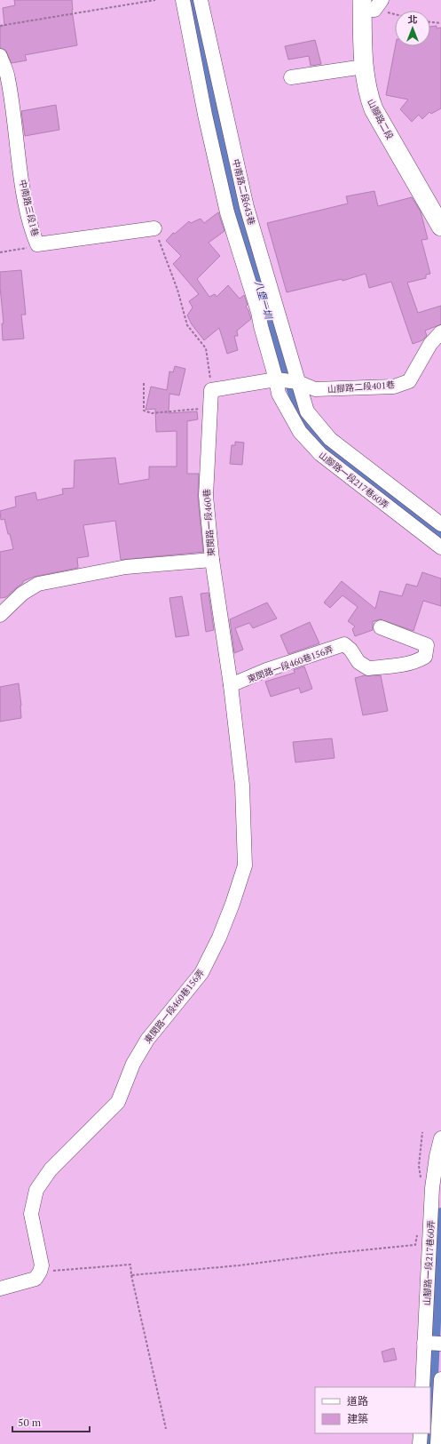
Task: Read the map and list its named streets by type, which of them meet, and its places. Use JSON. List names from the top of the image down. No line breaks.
{"streets":{"main road":["山腳路二段"],"street":["中南路二段643巷","中南路三段1巷","山腳路二段401巷","山腳路一段217巷60弄","東閔路一段460巷","東閔路一段460巷156弄"]},"crossings":[["中南路二段643巷","山腳路二段401巷"],["東閔路一段460巷","東閔路一段460巷156弄"]],"water":["八堡一圳"],"legend":["道路","建築"],"scale_bar":"50 m","north":"top"}
